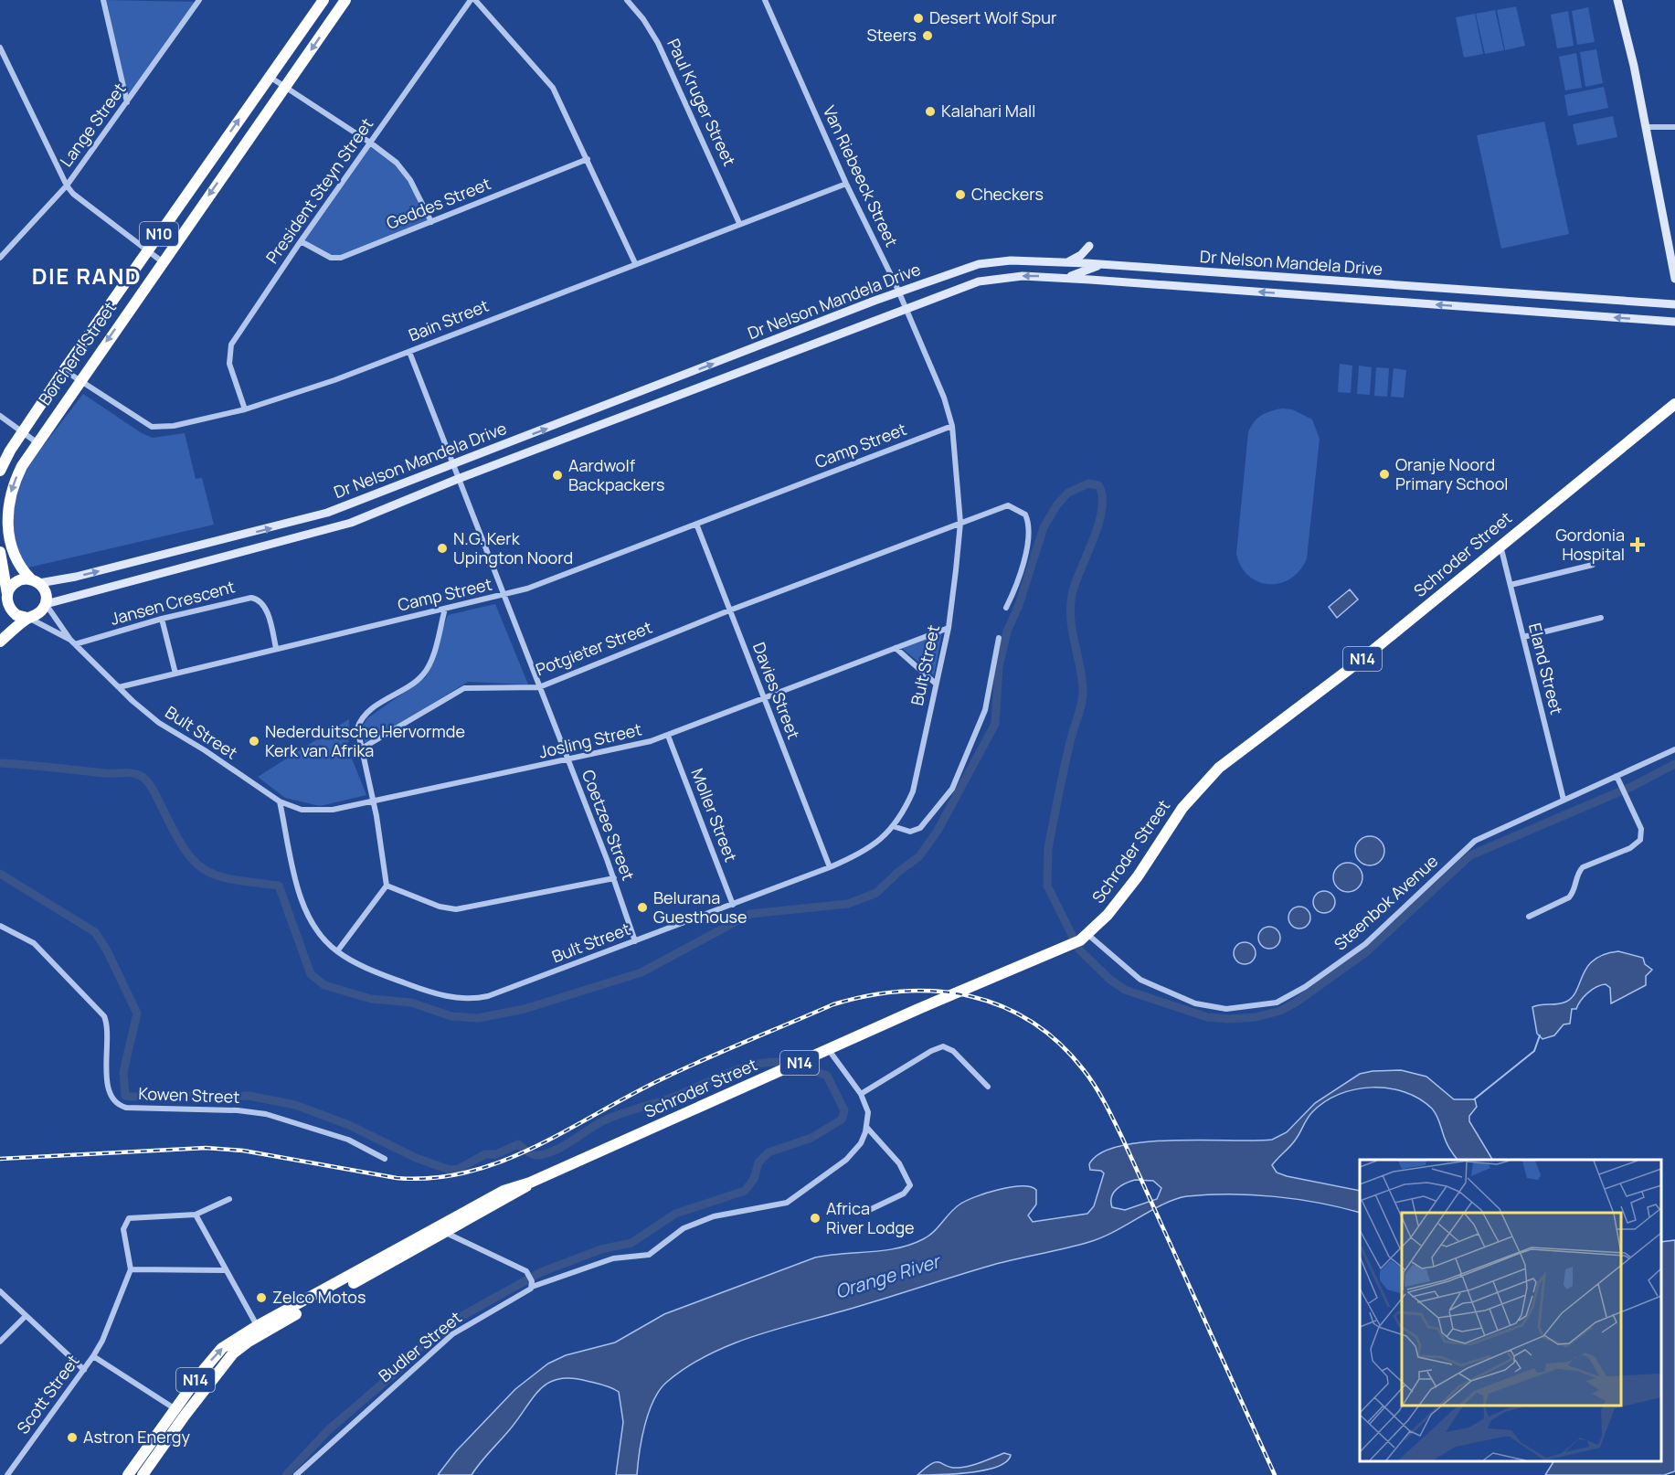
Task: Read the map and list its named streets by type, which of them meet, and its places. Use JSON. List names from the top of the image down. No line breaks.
{"streets":{"highway":["N10","Borcherd Street","Schroder Street","N14"],"street":["Paul Kruger Street","Lange Street","Van Riebeeck Street","President Steyn Street","Geddes Street","Dr Nelson Mandela Drive","Bain Street","Camp Street","Jansen Crescent","Potgieter Street","Bult Street","Eland Street","Davies Street","Josling Street","Moller Street","Coetzee Street","Steenbok Avenue","Kowen Street","Budler Street","Scott Street"]},"crossings":[["Paul Kruger Street","Bain Street"],["Van Riebeeck Street","Dr Nelson Mandela Drive"],["Van Riebeeck Street","Bain Street"],["Van Riebeeck Street","Camp Street"],["Van Riebeeck Street","Bult Street"],["President Steyn Street","Geddes Street"],["President Steyn Street","Bain Street"],["N10","Dr Nelson Mandela Drive"],["N10","Borcherd Street"],["N10","Bult Street"],["Dr Nelson Mandela Drive","Borcherd Street"],["Dr Nelson Mandela Drive","Bult Street"],["Dr Nelson Mandela Drive","Coetzee Street"],["Bain Street","Borcherd Street"],["Bain Street","Coetzee Street"],["Borcherd Street","Bult Street"],["Camp Street","Jansen Crescent"],["Camp Street","Bult Street"],["Camp Street","Davies Street"],["Camp Street","Coetzee Street"],["Schroder Street","Eland Street"],["Schroder Street","Steenbok Avenue"],["Jansen Crescent","Bult Street"],["Potgieter Street","Bult Street"],["Potgieter Street","Davies Street"],["Potgieter Street","Coetzee Street"],["Bult Street","Davies Street"],["Bult Street","Josling Street"],["Bult Street","Moller Street"],["Bult Street","Coetzee Street"],["Eland Street","Steenbok Avenue"],["Davies Street","Josling Street"],["Josling Street","Moller Street"],["Josling Street","Coetzee Street"]],"districts":["DIE RAND"],"water":["Orange River"],"places":{"other":["Desert Wolf Spur","Steers","Kalahari Mall","Checkers","Oranje Noord Primary School","Aardwolf Backpackers","N.G. Kerk Upington Noord","Nederduitsche Hervormde Kerk van Afrika","Belurana Guesthouse","Africa River Lodge","Zelco Motos","Astron Energy"],"health":["Gordonia Hospital"]}}
